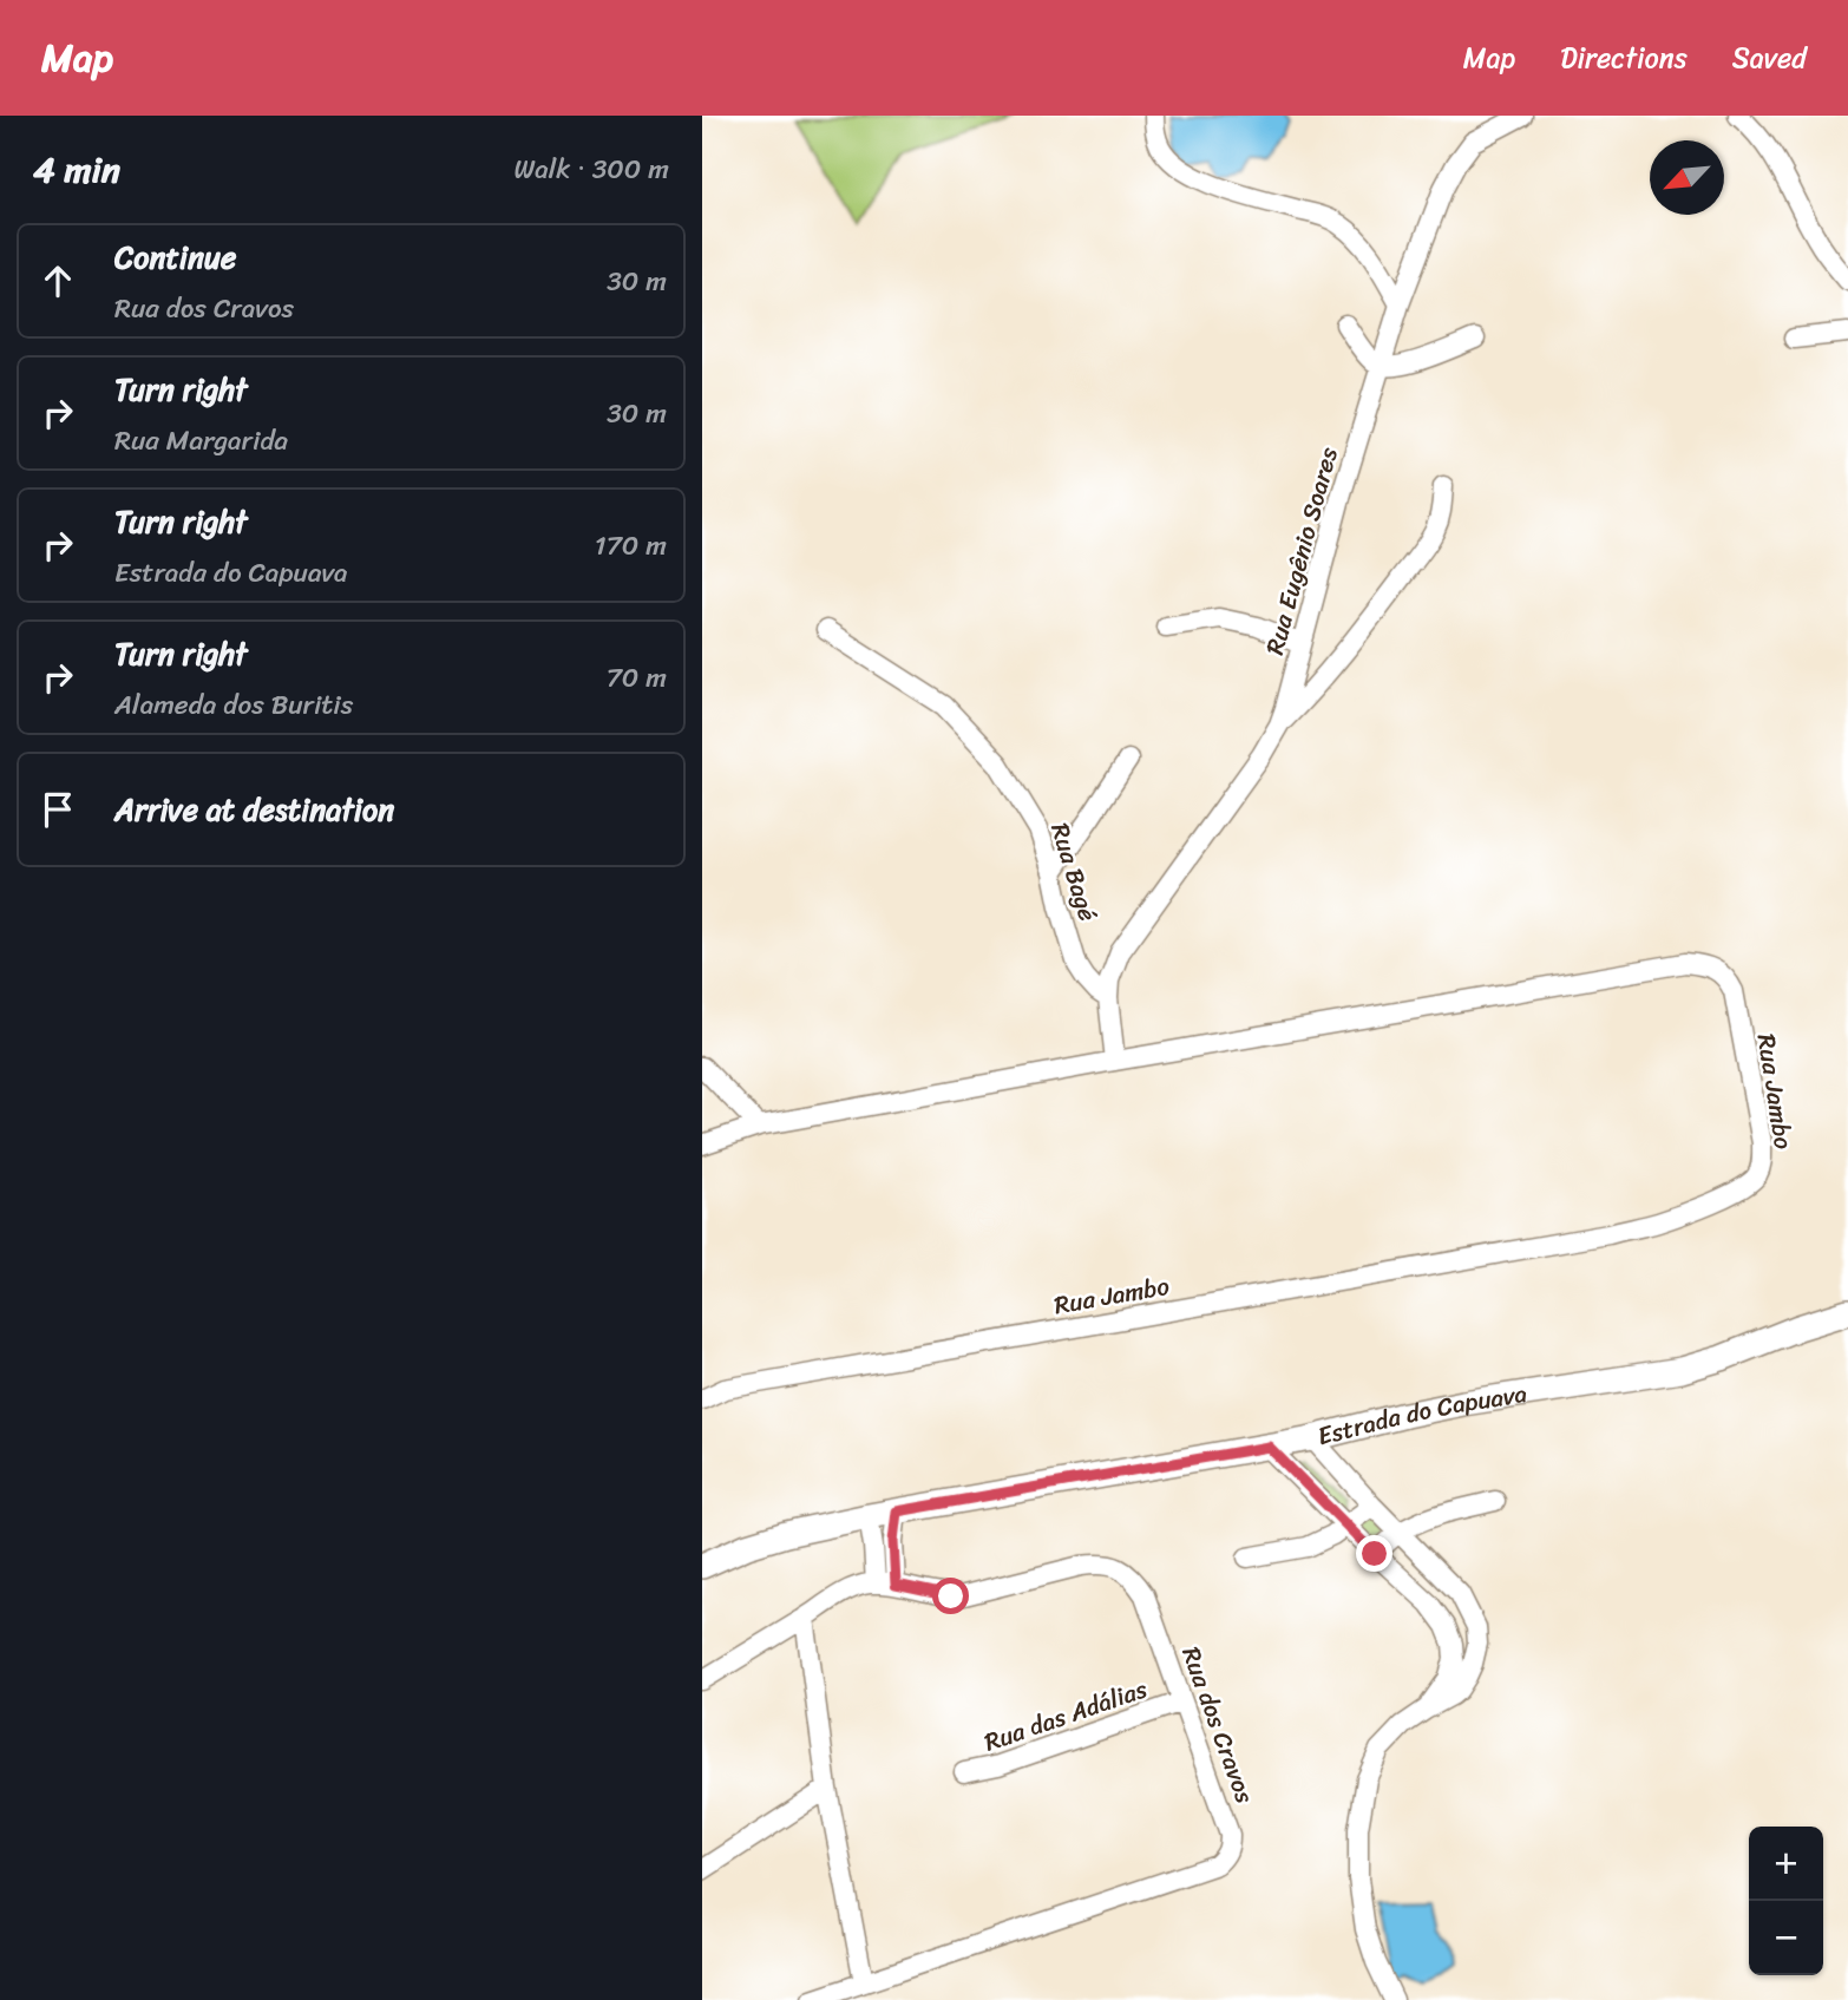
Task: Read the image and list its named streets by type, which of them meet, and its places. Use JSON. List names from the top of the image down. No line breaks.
{"streets":{"main road":["Estrada do Capuava"],"street":["Rua Eugênio Soares","Rua Bagé","Rua Jambo","Rua das Adálias","Rua dos Cravos"]},"crossings":[["Rua Eugênio Soares","Rua Bagé"],["Rua das Adálias","Rua dos Cravos"]],"north":"bottom left","page":{"header":"Map","nav":["Map","Directions","Saved"],"heading":["4 min","Walk · 300 m"],"list":[["Continue","Rua dos Cravos","30 m"],["Turn right","Rua Margarida","30 m"],["Turn right","Estrada do Capuava","170 m"],["Turn right","Alameda dos Buritis","70 m"],"Arrive at destination"],"map_buttons":["+","−"]}}
